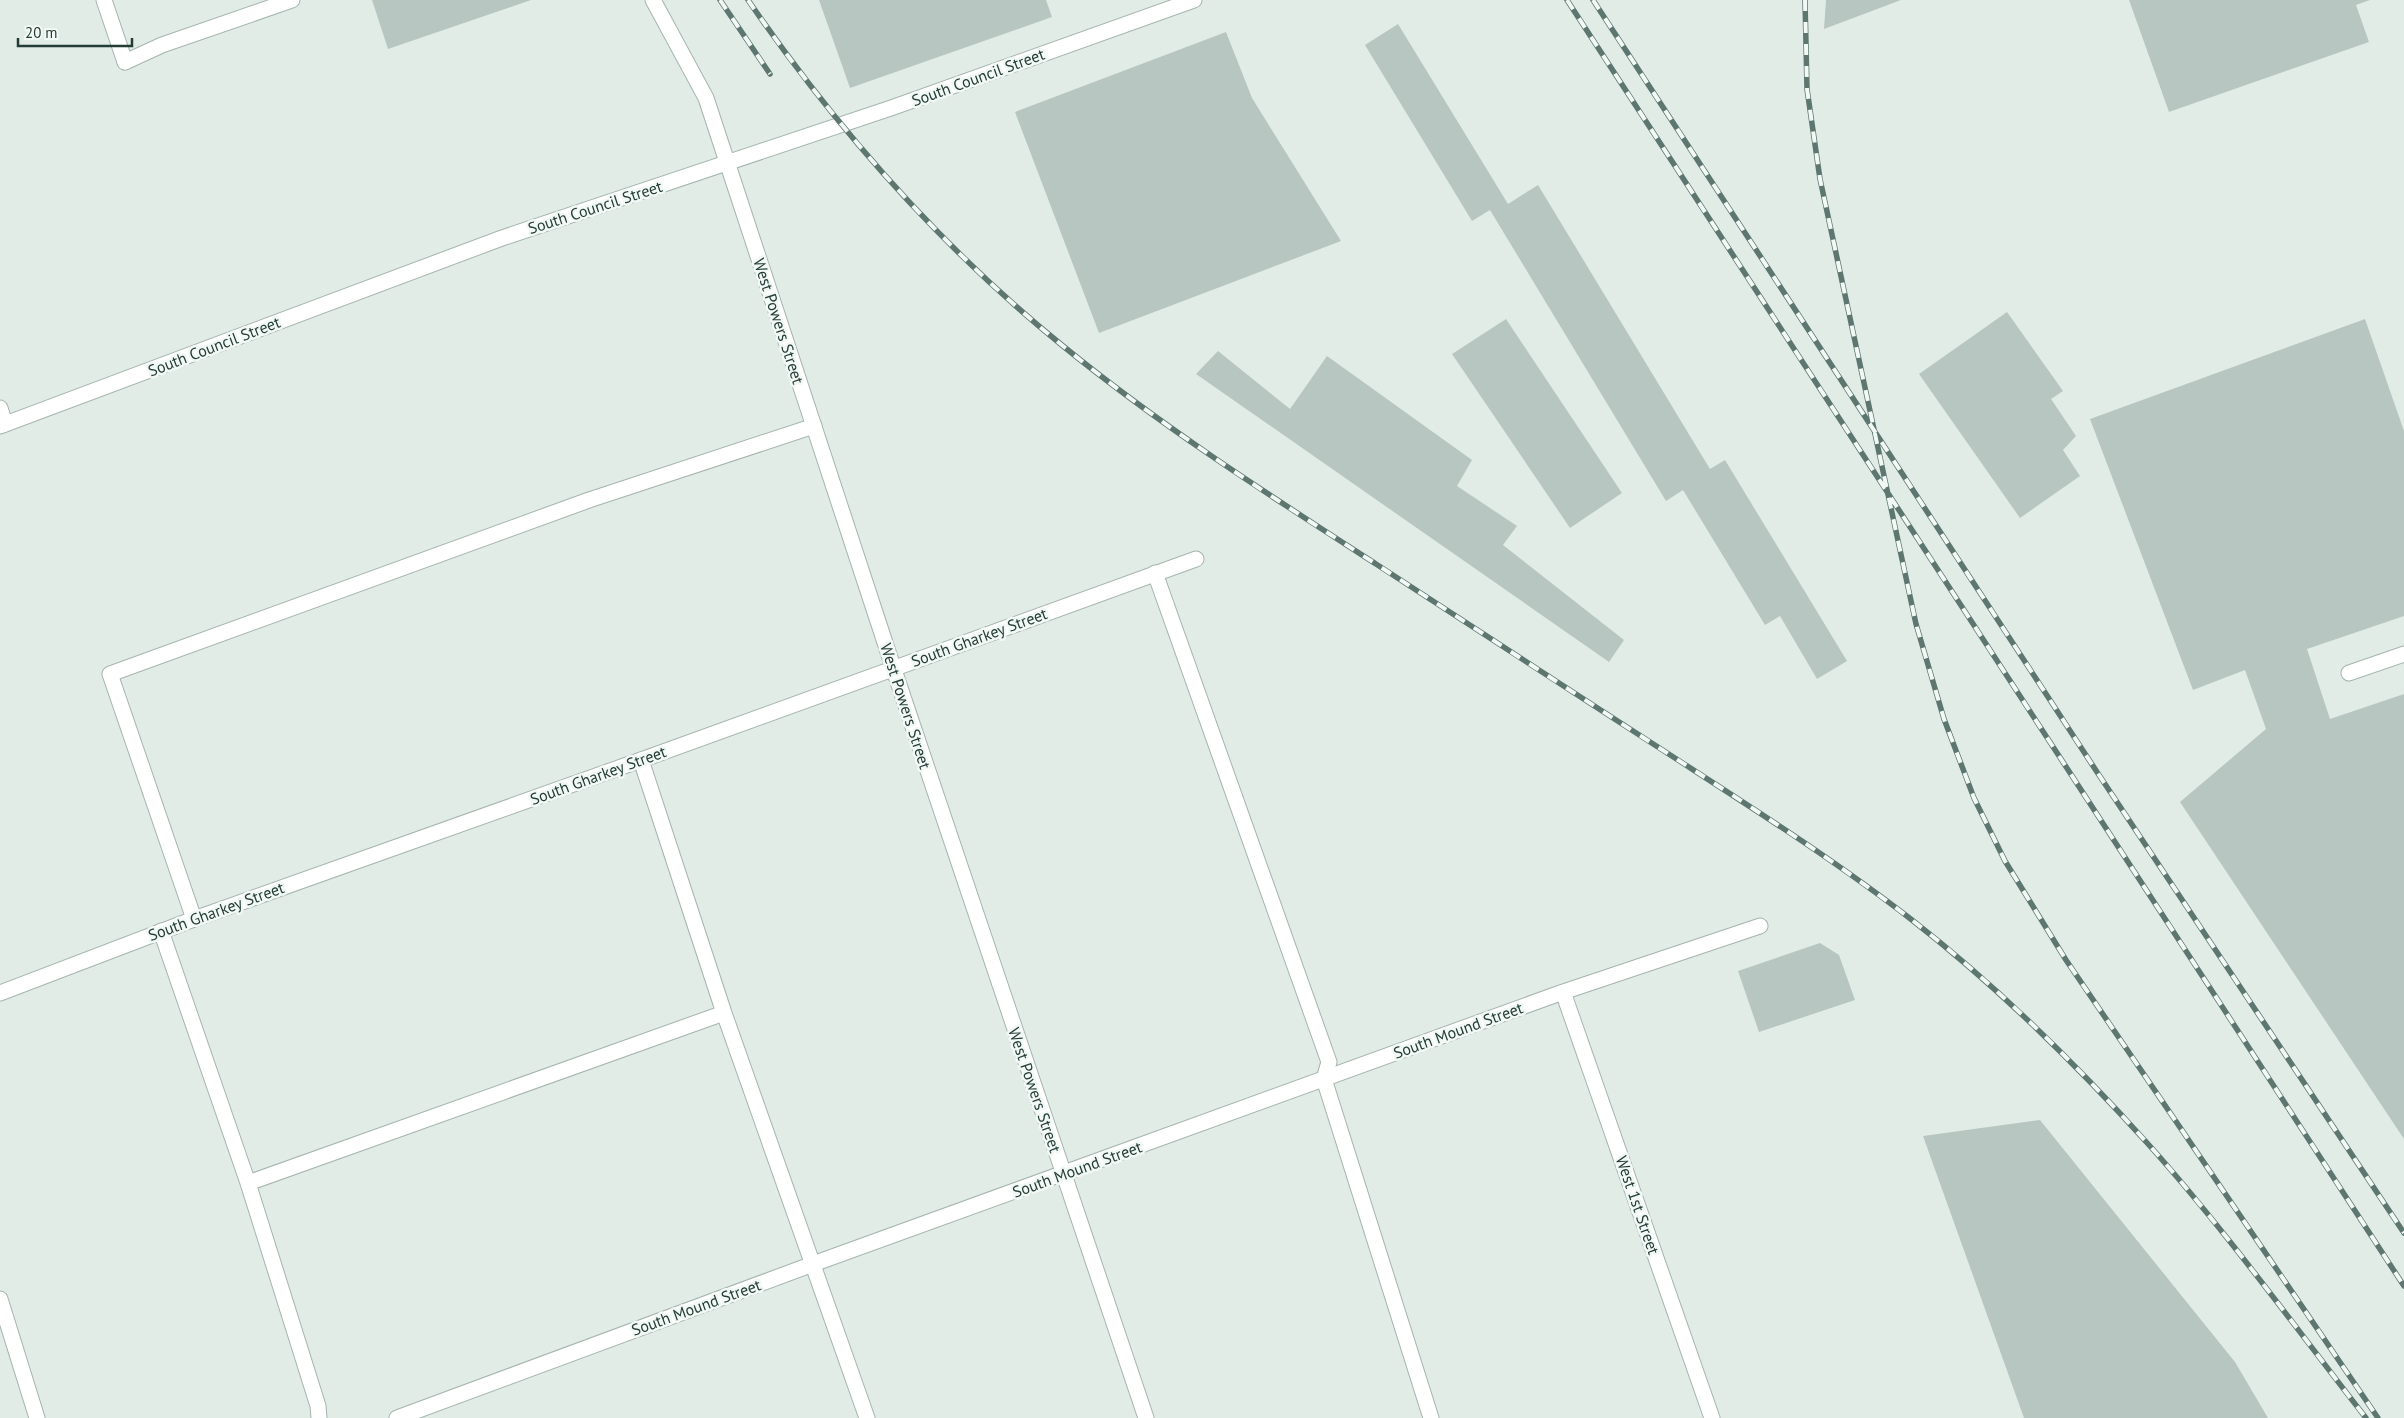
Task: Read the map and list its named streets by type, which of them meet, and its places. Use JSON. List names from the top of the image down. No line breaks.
{"streets":{"street":["South Council Street","West Powers Street","South Gharkey Street","South Mound Street","West 1st Street"]},"crossings":[["South Council Street","West Powers Street"],["West Powers Street","South Gharkey Street"],["West Powers Street","South Mound Street"],["South Mound Street","West 1st Street"]],"scale_bar":"20 m"}
